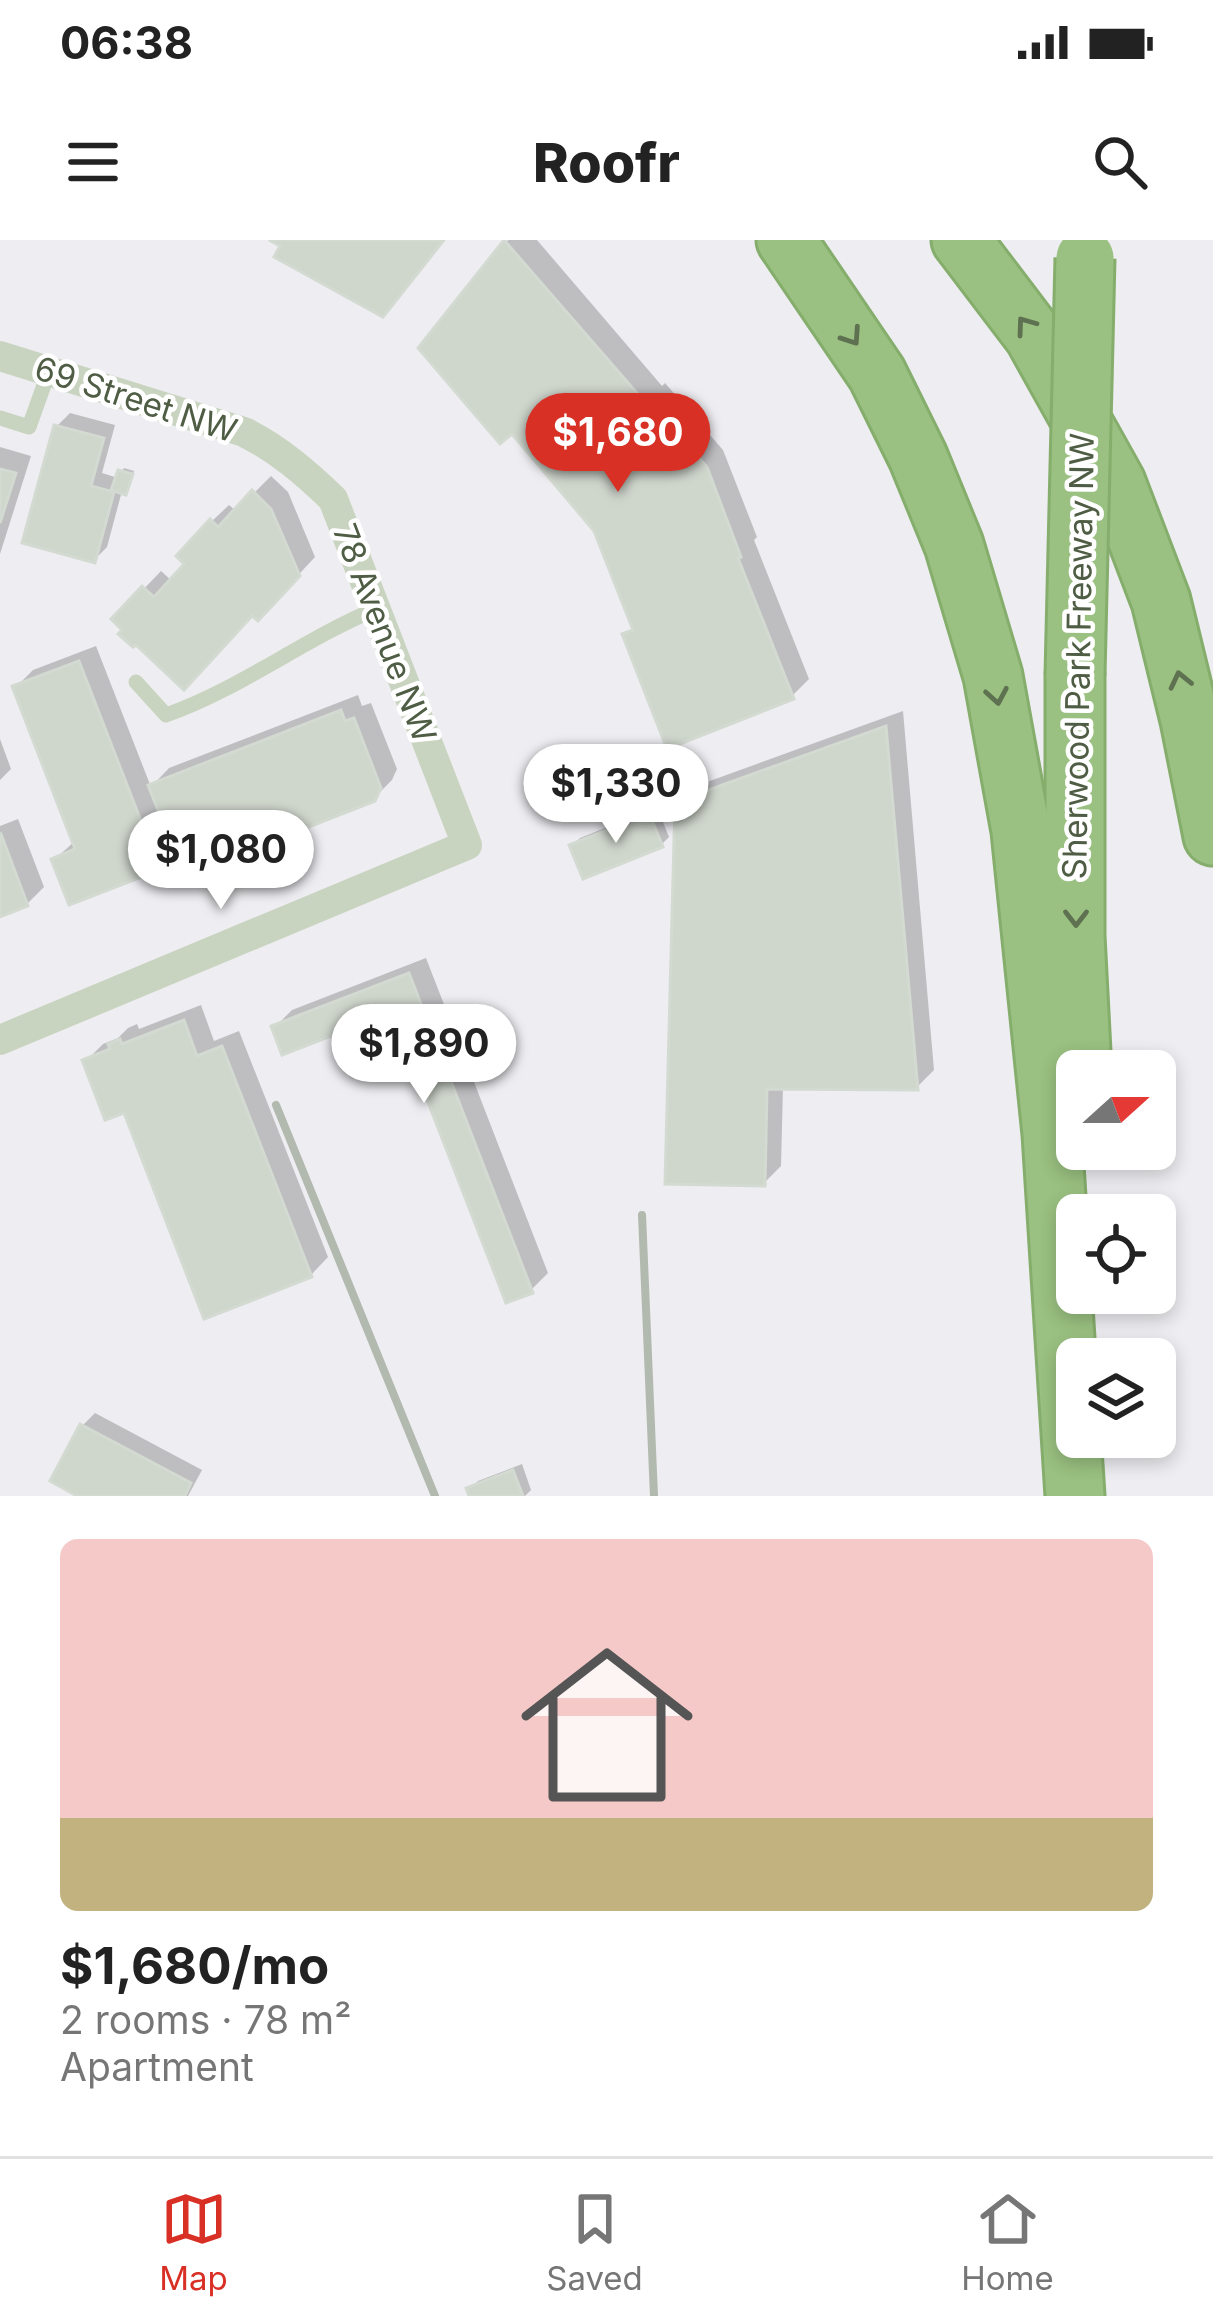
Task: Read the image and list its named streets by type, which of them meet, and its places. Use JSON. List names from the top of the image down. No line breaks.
{"streets":{"highway":["Sherwood Park Freeway NW"],"street":["69 Street NW","78 Avenue NW"]},"crossings":[["69 Street NW","78 Avenue NW"]],"north":"right","page":{"status":"06:38","header":"Roofr","price":["$1,680","$1,330","$1,080","$1,890"],"list":[{"name":"$1,680/mo","note":"2 rooms · 78 m² · Apartment"}],"tabs":["Map","Saved","Home"]}}
